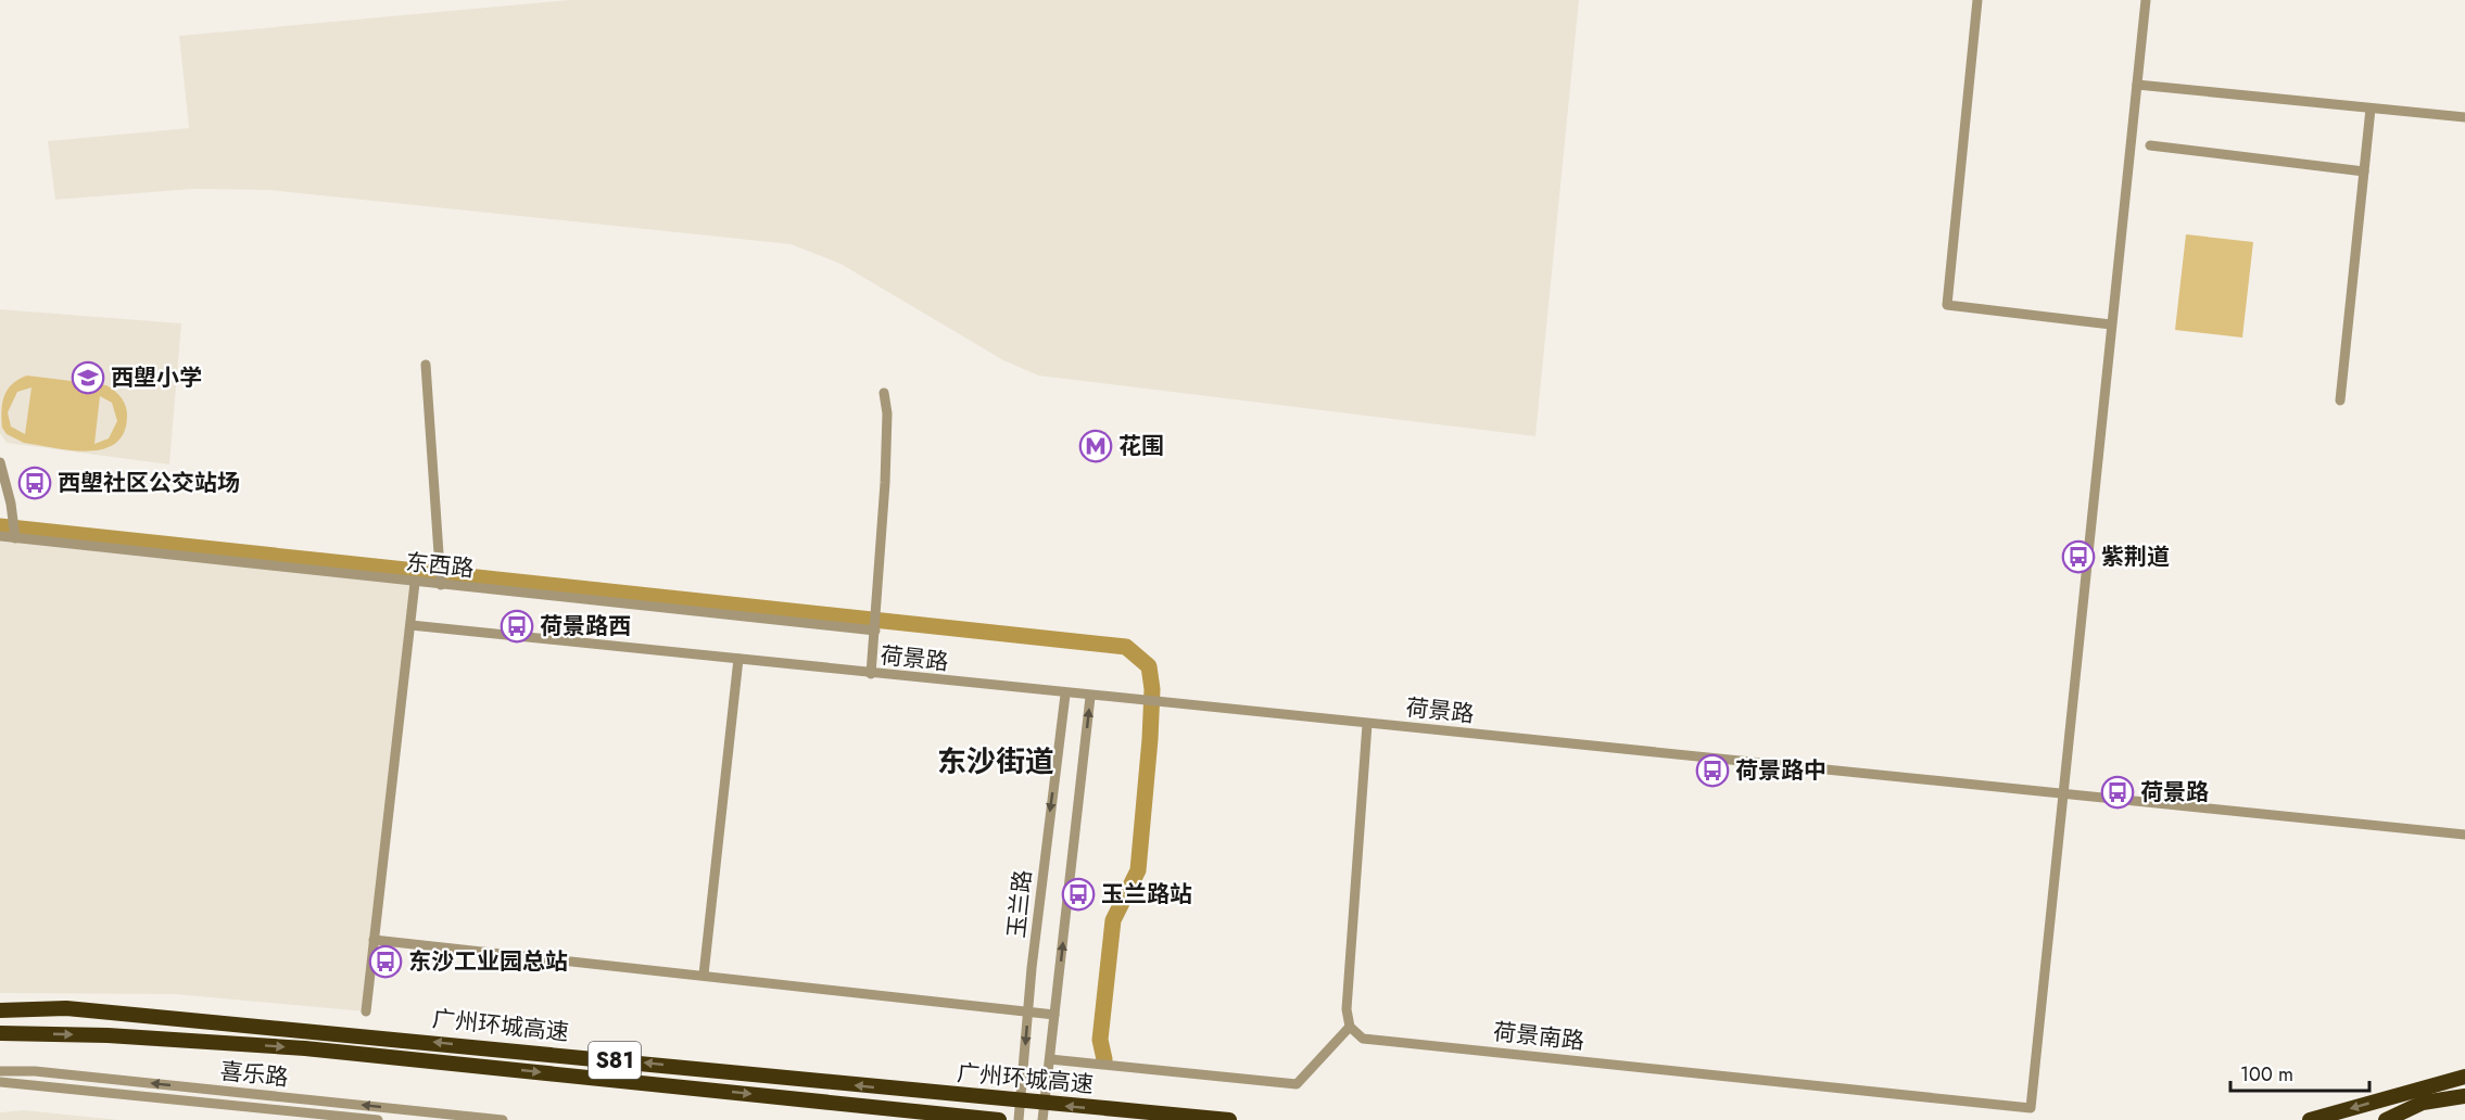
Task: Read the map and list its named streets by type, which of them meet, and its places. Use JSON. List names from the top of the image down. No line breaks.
{"streets":{"highway":["广州环城高速","S81"],"street":["东西路","荷景路","玉兰路","荷景南路","喜乐路"]},"crossings":[["荷景路","玉兰路"],["荷景路","荷景南路"]],"districts":["东沙街道"],"places":{"school or university":["西塱小学"],"metro station":["花围"],"bus stop":["西塱社区公交站场","紫荆道","荷景路西","荷景路中","荷景路","玉兰路站","东沙工业园总站"]},"scale_bar":"100 m"}
